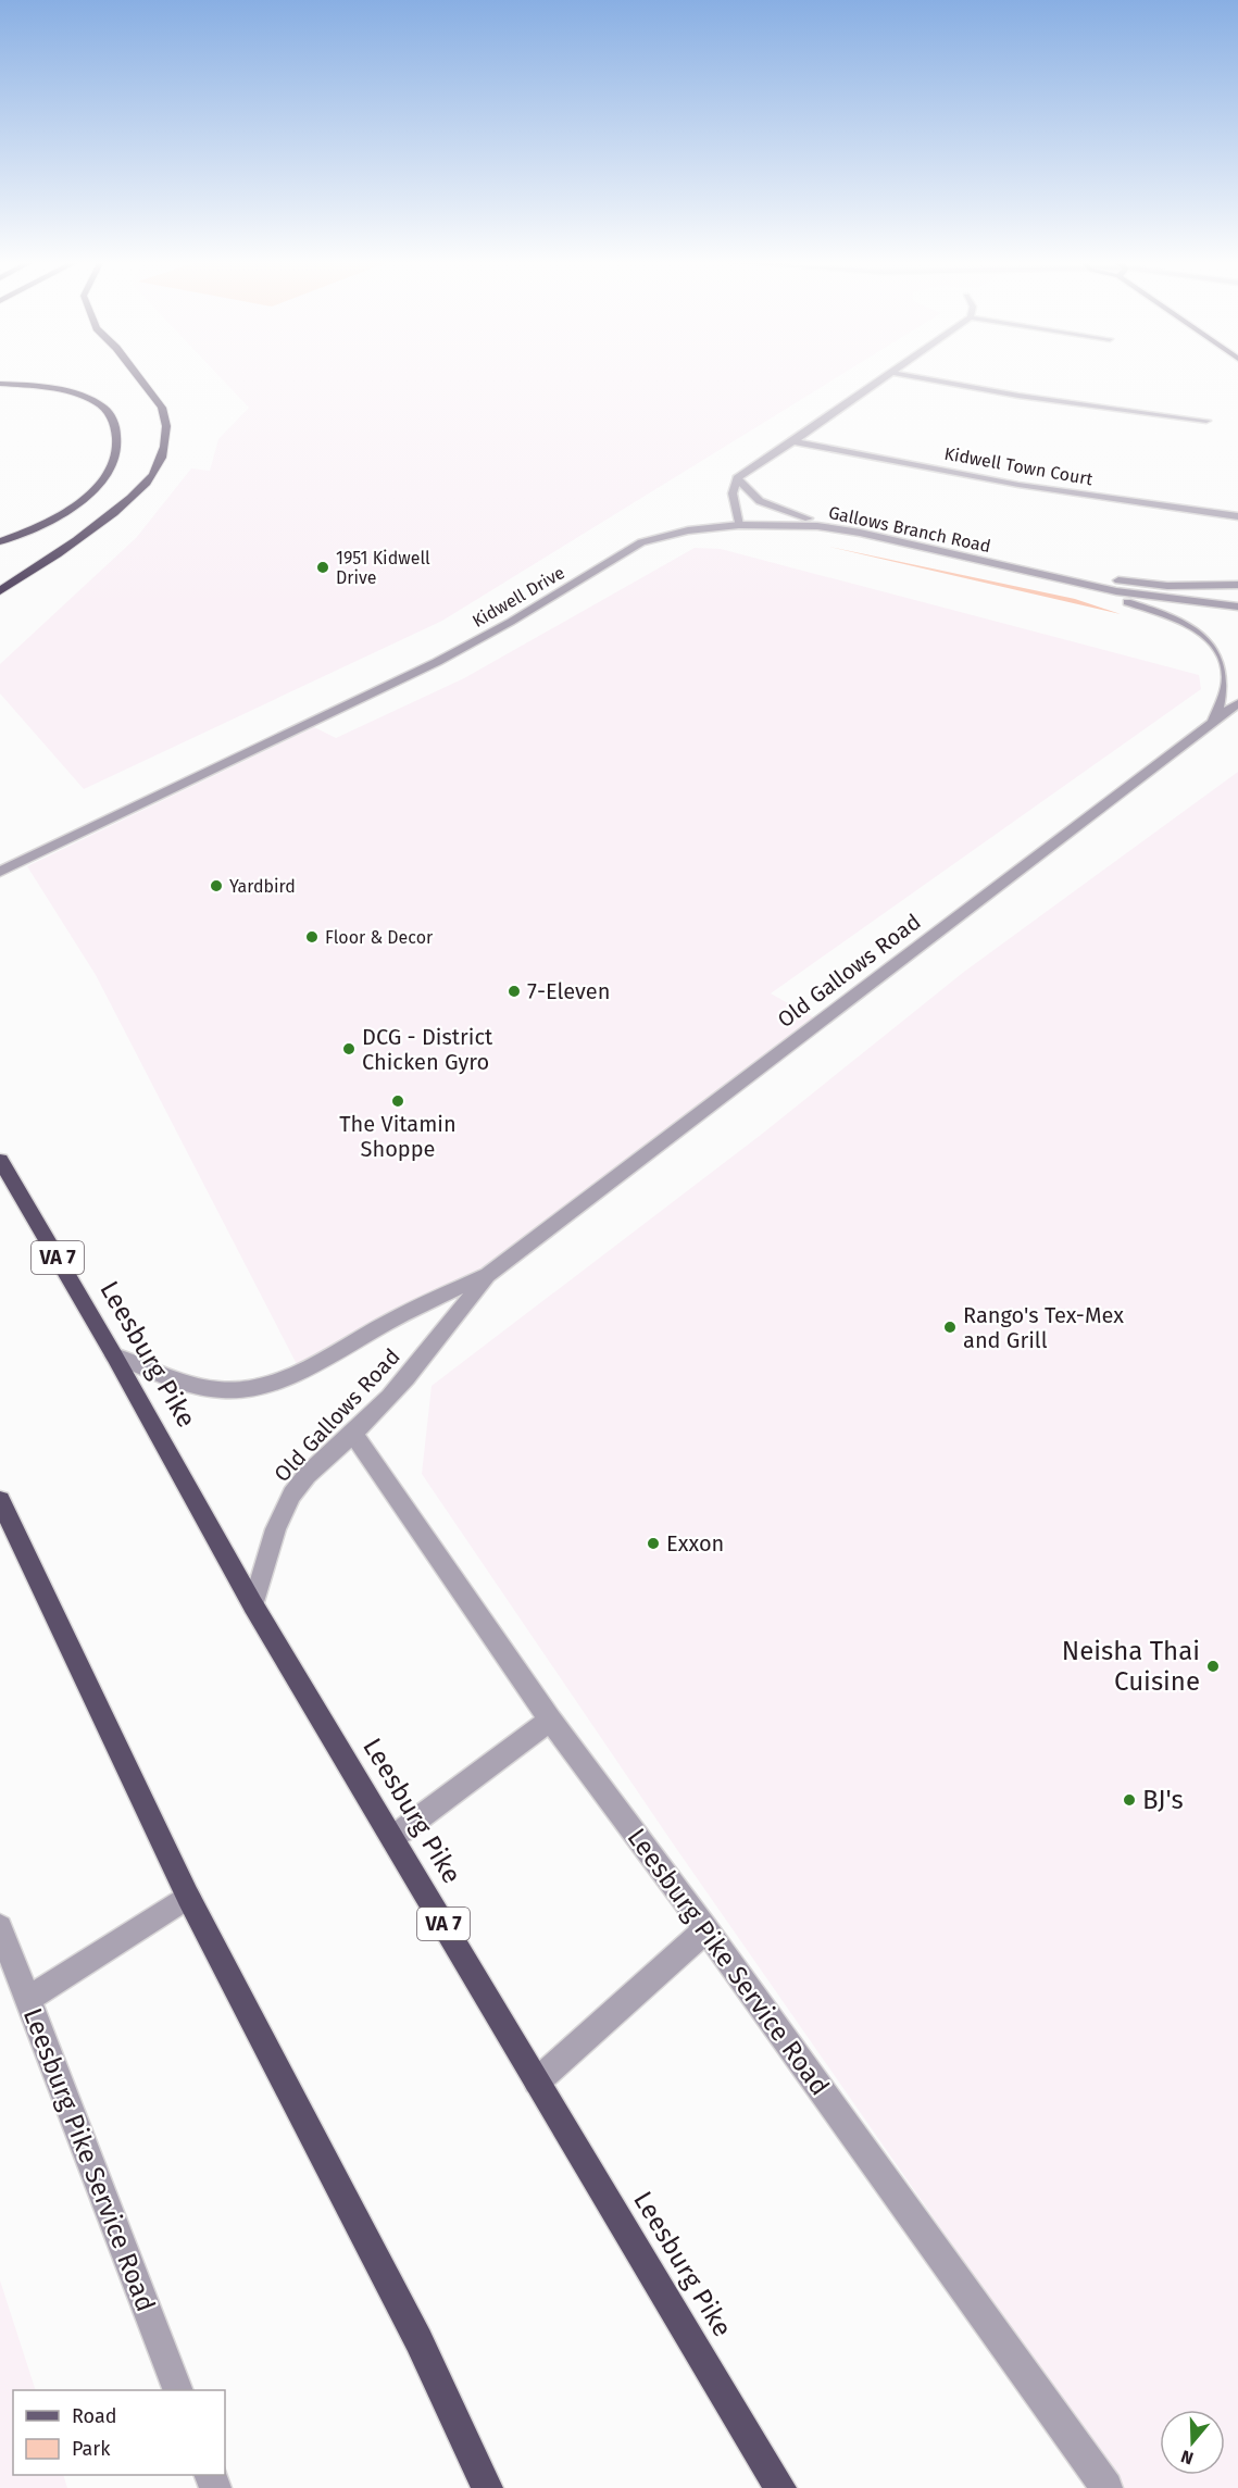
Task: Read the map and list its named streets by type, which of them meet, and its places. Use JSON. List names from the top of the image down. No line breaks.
{"streets":{"highway":["VA 7","Leesburg Pike"],"street":["Kidwell Town Court","Gallows Branch Road","Kidwell Drive","Old Gallows Road","Leesburg Pike Service Road"]},"crossings":[["Gallows Branch Road","Kidwell Drive"],["Old Gallows Road","Leesburg Pike"],["Old Gallows Road","Leesburg Pike Service Road"]],"places":["1951 Kidwell Drive","Yardbird","Floor & Decor","7-Eleven","DCG - District Chicken Gyro","The Vitamin Shoppe","Rango's Tex-Mex and Grill","Exxon","Neisha Thai Cuisine","BJ's"],"legend":["Road","Park"],"north":"bottom"}
